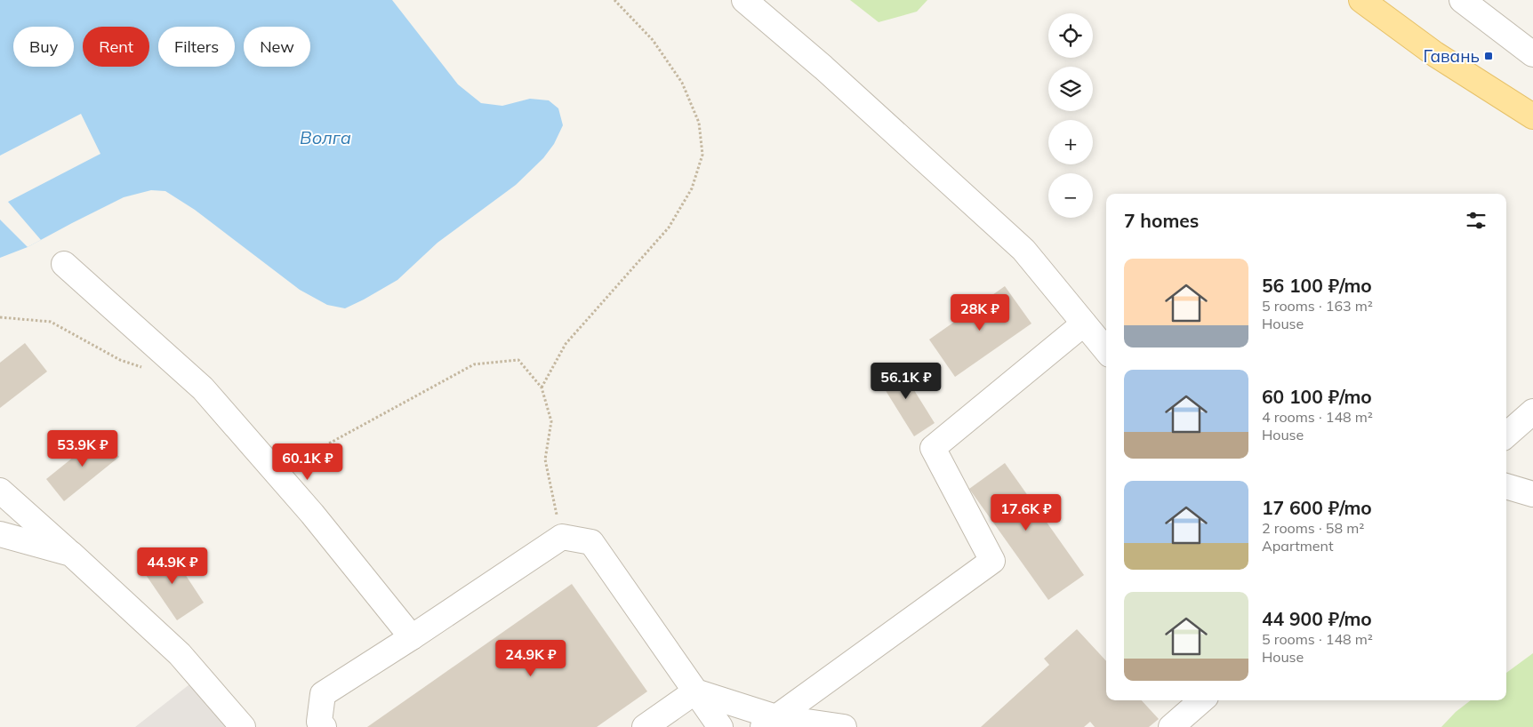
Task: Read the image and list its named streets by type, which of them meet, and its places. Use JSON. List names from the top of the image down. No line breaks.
{"water":["Волга"],"places":{"transit":["Гавань"]},"page":{"map_buttons":["+","−"],"chip":["Buy","Rent","Filters","New"],"heading":"7 homes","list":[{"name":"56 100 ₽/mo","note":"5 rooms · 163 m² · House"},{"name":"60 100 ₽/mo","note":"4 rooms · 148 m² · House"},{"name":"17 600 ₽/mo","note":"2 rooms · 58 m² · Apartment"},{"name":"44 900 ₽/mo","note":"5 rooms · 148 m² · House"}],"price":["28K ₽","56.1K ₽","53.9K ₽","60.1K ₽","17.6K ₽","44.9K ₽","24.9K ₽"]}}
